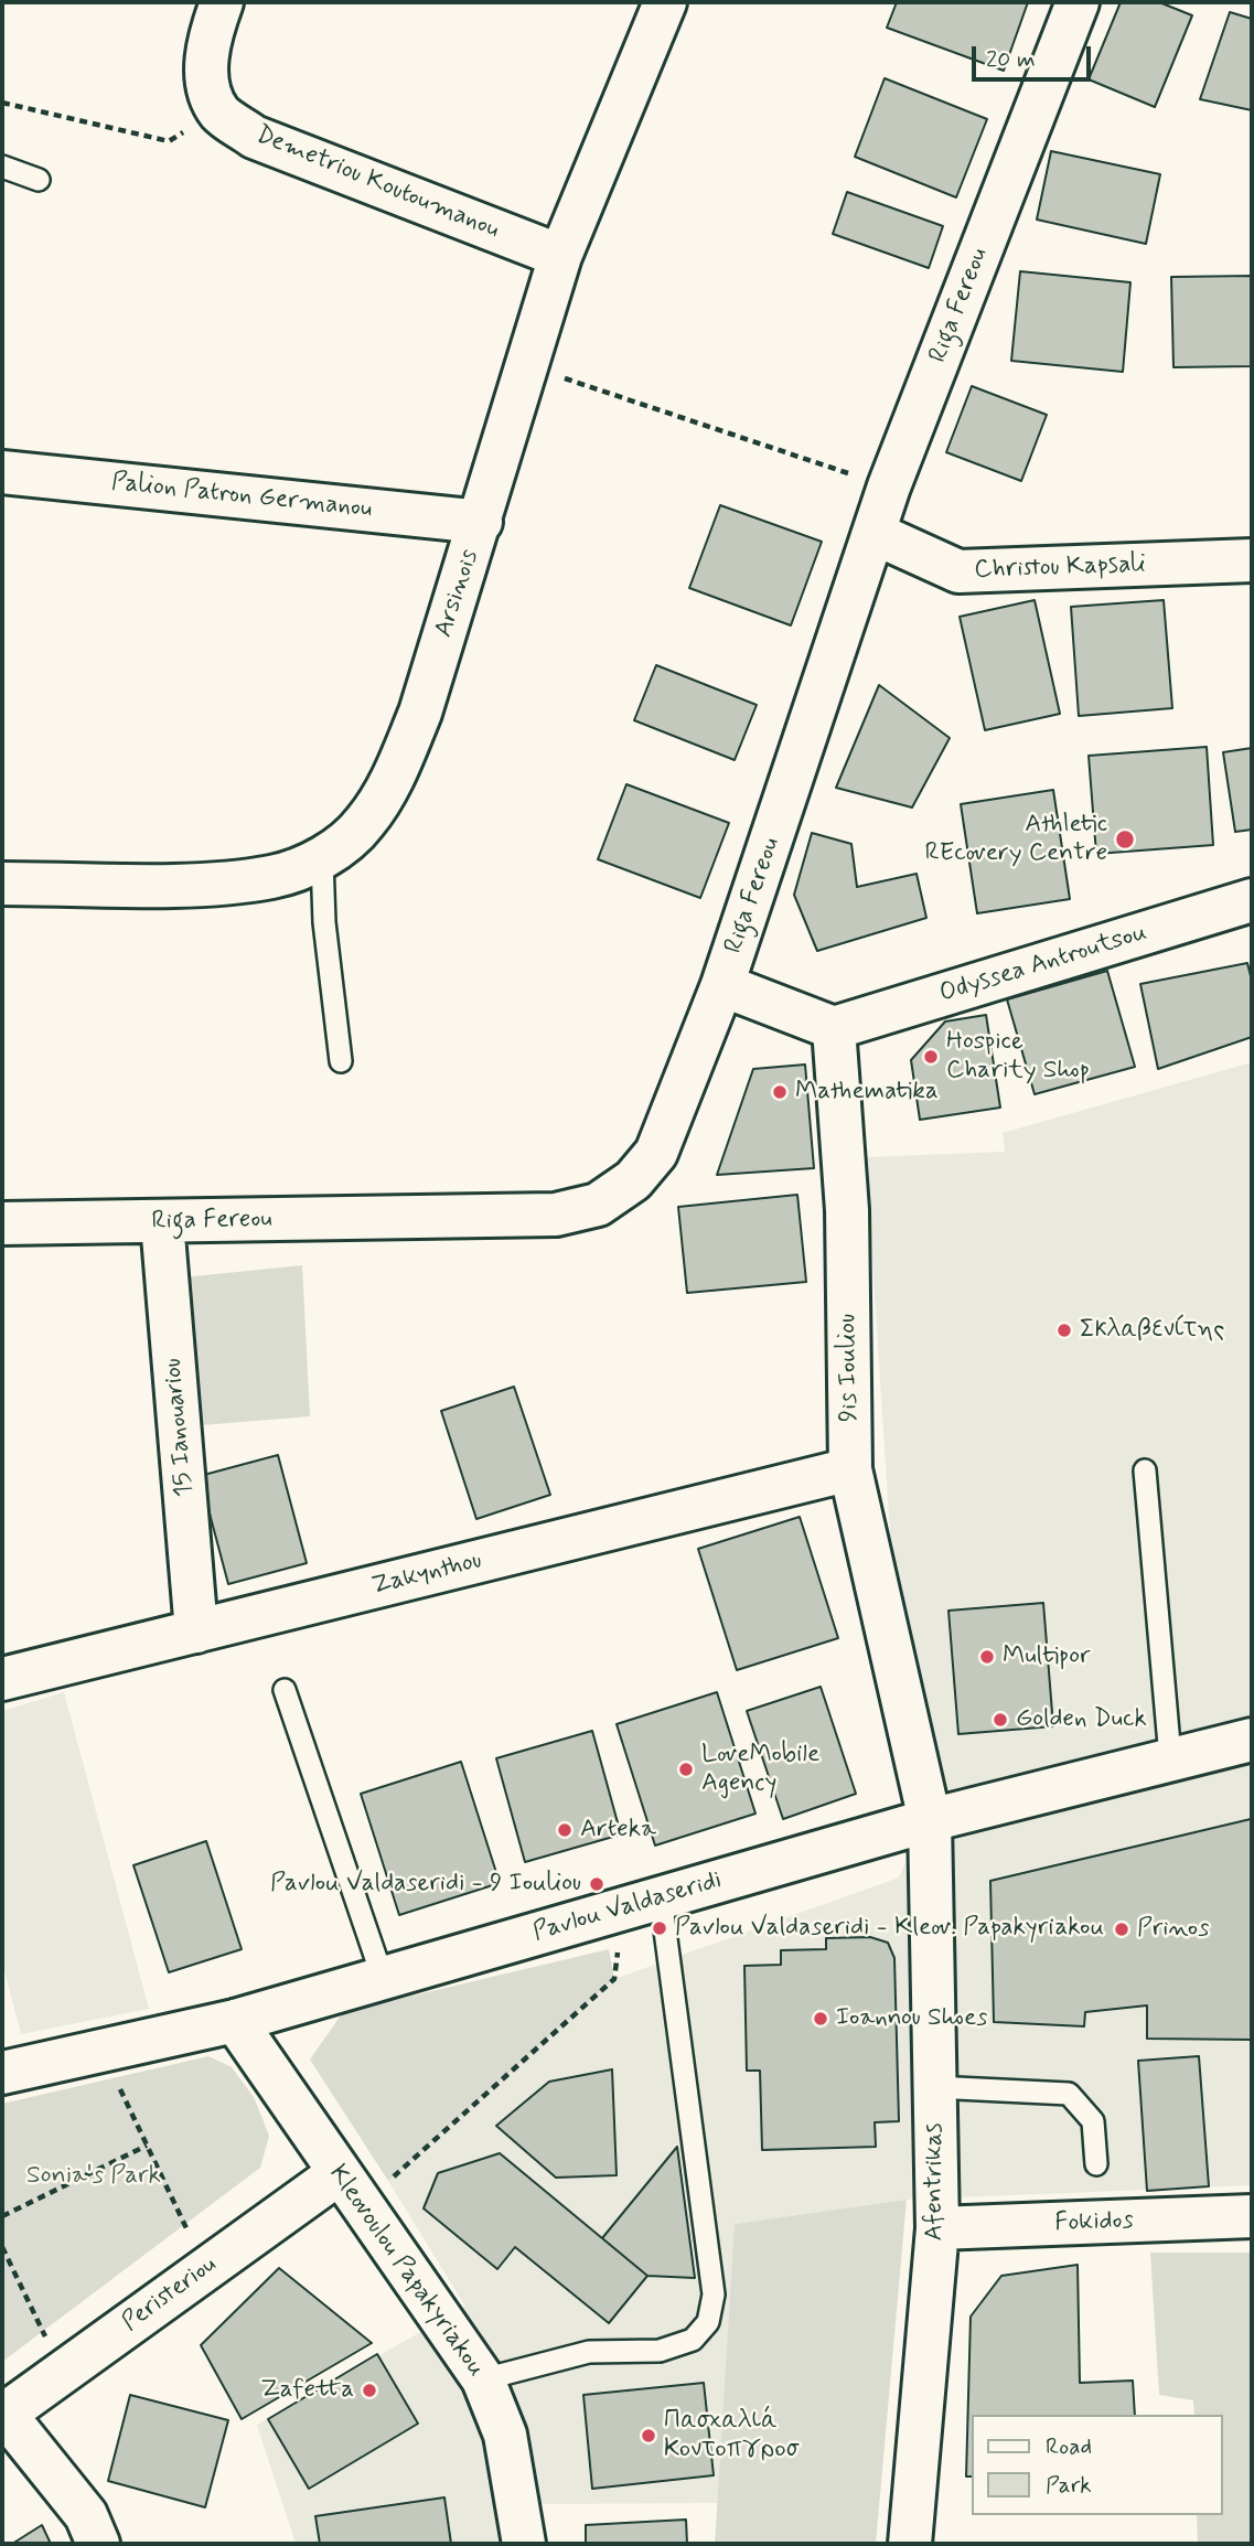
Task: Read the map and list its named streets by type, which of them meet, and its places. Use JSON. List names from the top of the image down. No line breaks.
{"streets":{"street":["Demetriou Koutoumanou","Riga Fereou","Palion Patron Germanou","Christou Kapsali","Arsinois","Odyssea Antroutsou","9is Iouliou","15 Ianouariou","Zakynthou","Pavlou Valdaseridi","Afentrikas","Fokidos","Kleovoulou Papakyriakou","Peristeriou"]},"crossings":[["Demetriou Koutoumanou","Arsinois"],["Riga Fereou","Christou Kapsali"],["Riga Fereou","15 Ianouariou"],["Palion Patron Germanou","Arsinois"],["Odyssea Antroutsou","9is Iouliou"],["9is Iouliou","Zakynthou"],["9is Iouliou","Pavlou Valdaseridi"],["9is Iouliou","Afentrikas"],["15 Ianouariou","Zakynthou"],["Pavlou Valdaseridi","Afentrikas"],["Pavlou Valdaseridi","Kleovoulou Papakyriakou"],["Afentrikas","Fokidos"],["Kleovoulou Papakyriakou","Peristeriou"]],"parks":["Sonia's Park"],"places":["Athletic REcovery Centre","Hospice Charity Shop","Mathematika","Σκλαβενίτης","Multipor","Golden Duck","LoveMobile Agency","Arteka","Pavlou Valdaseridi - 9 Iouliou","Pavlou Valdaseridi - Kleov. Papakyriakou","Prinos","Ioannou Shoes","Zafetta","Πασχαλιά Κοντοπγροσ"],"legend":["Road","Park"],"scale_bar":"20 m"}
